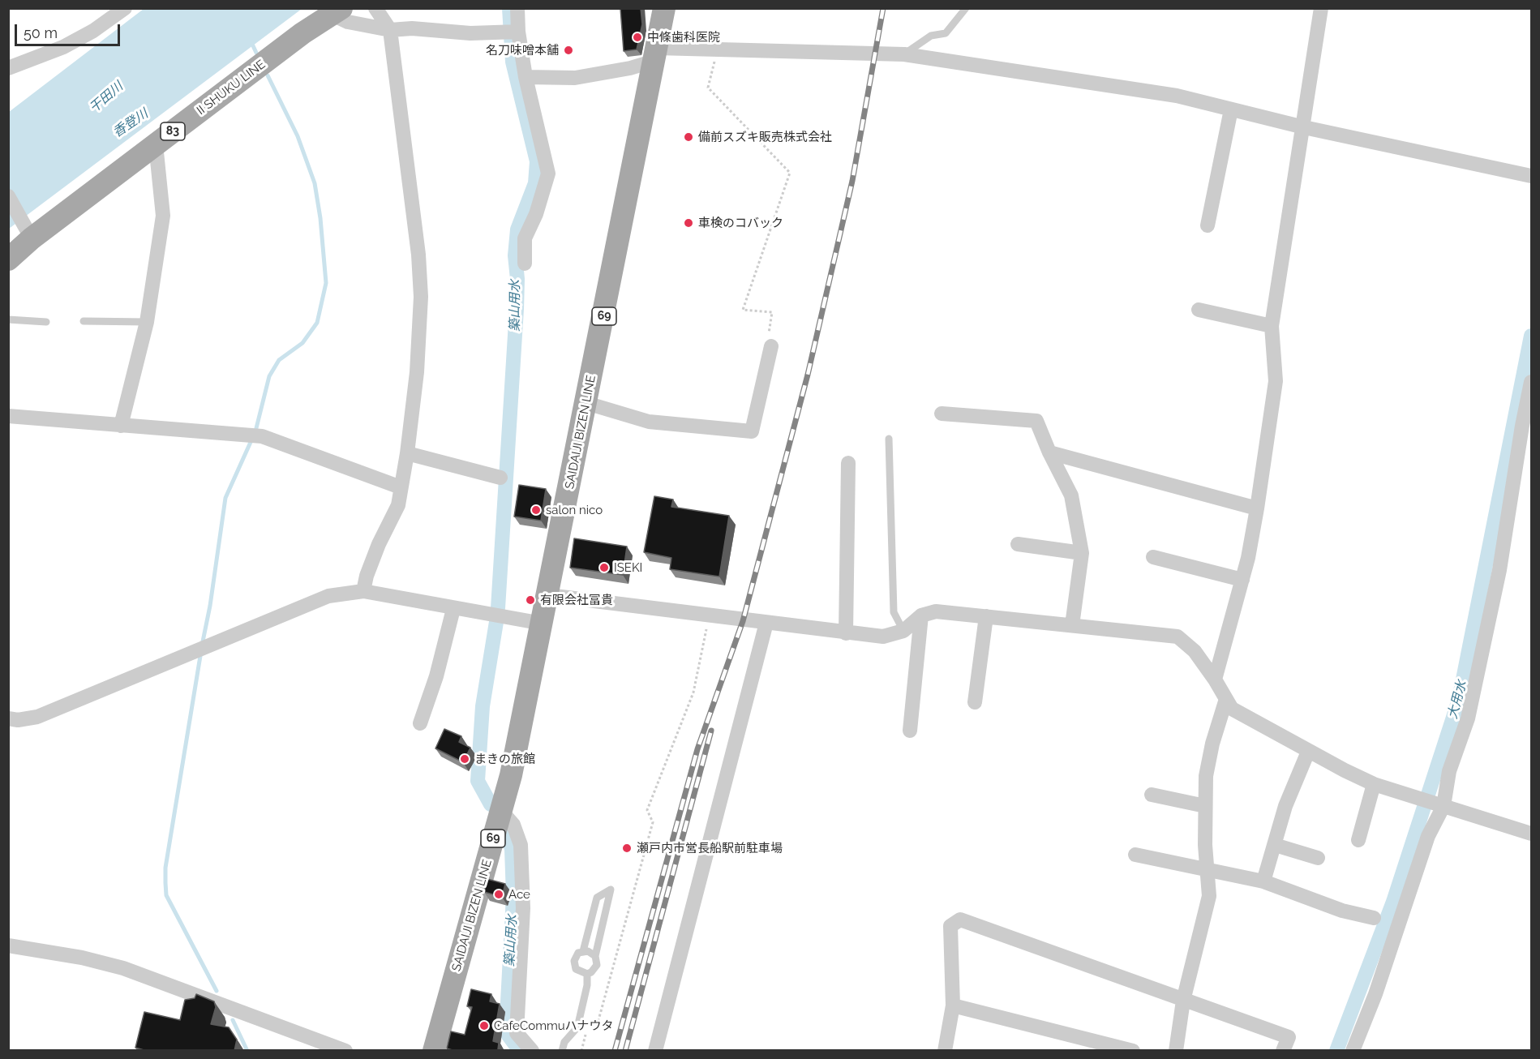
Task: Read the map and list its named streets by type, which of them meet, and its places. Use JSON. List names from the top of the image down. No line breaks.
{"streets":{"main road":["II SHUKU LINE","83","69","SAIDAIJI BIZEN LINE"]},"water":["干田川","香登川","築山用水","大用水"],"places":["中條歯科医院","名刀味噌本舗","備前スズキ販売株式会社","車検のコバック","salon nico","ISEKI","有限会社冨貴","まきの旅館","瀬戸内市営長船駅前駐車場","Ace","CafeCommuハナウタ"],"scale_bar":"50 m"}
